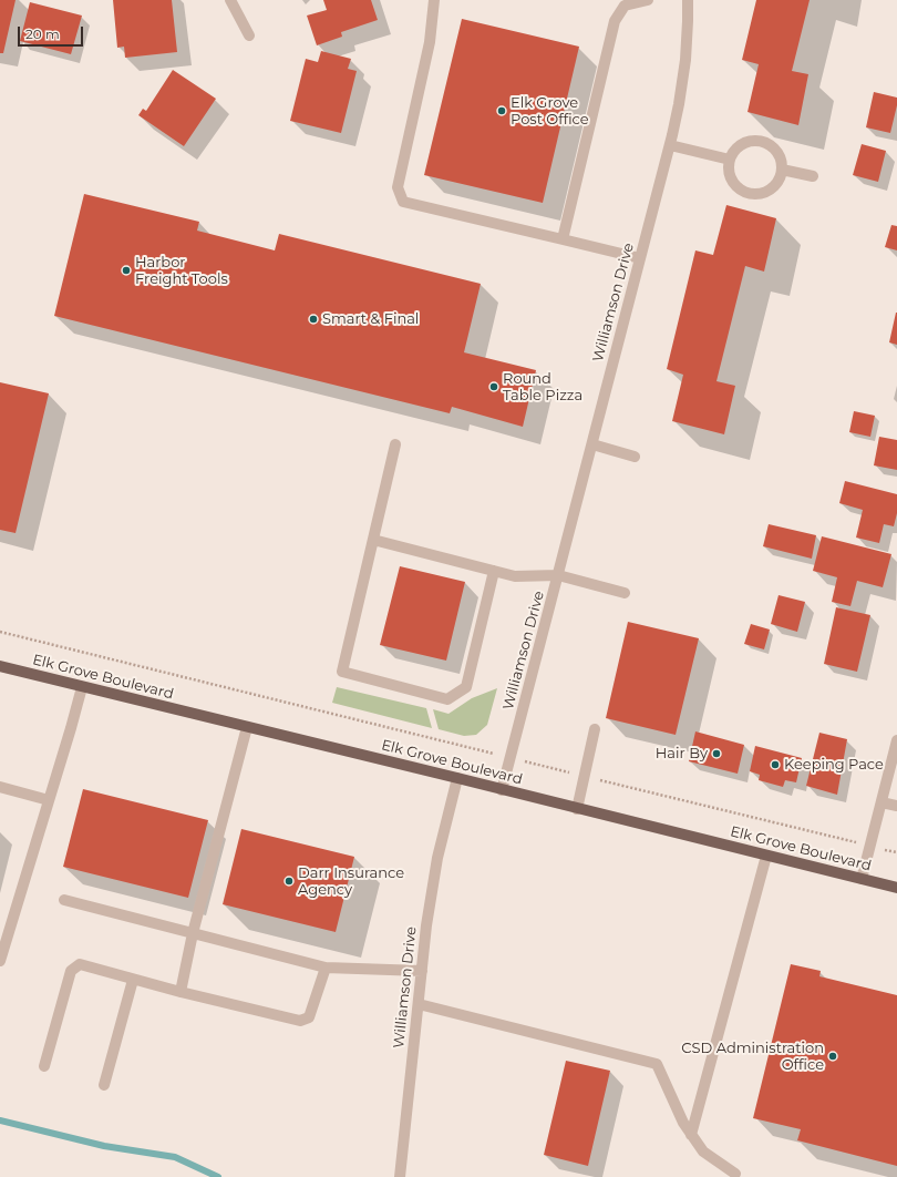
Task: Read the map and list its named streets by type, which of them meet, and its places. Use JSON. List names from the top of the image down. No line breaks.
{"streets":{"main road":["Elk Grove Boulevard"],"street":["Williamson Drive"]},"crossings":[["Williamson Drive","Elk Grove Boulevard"]],"places":["Elk Grove Post Office","Harbor Freight Tools","Smart & Final","Round Table Pizza","Hair By","Keeping Pace","Darr Insurance Agency","CSD Administration Office"],"scale_bar":"20 m"}
